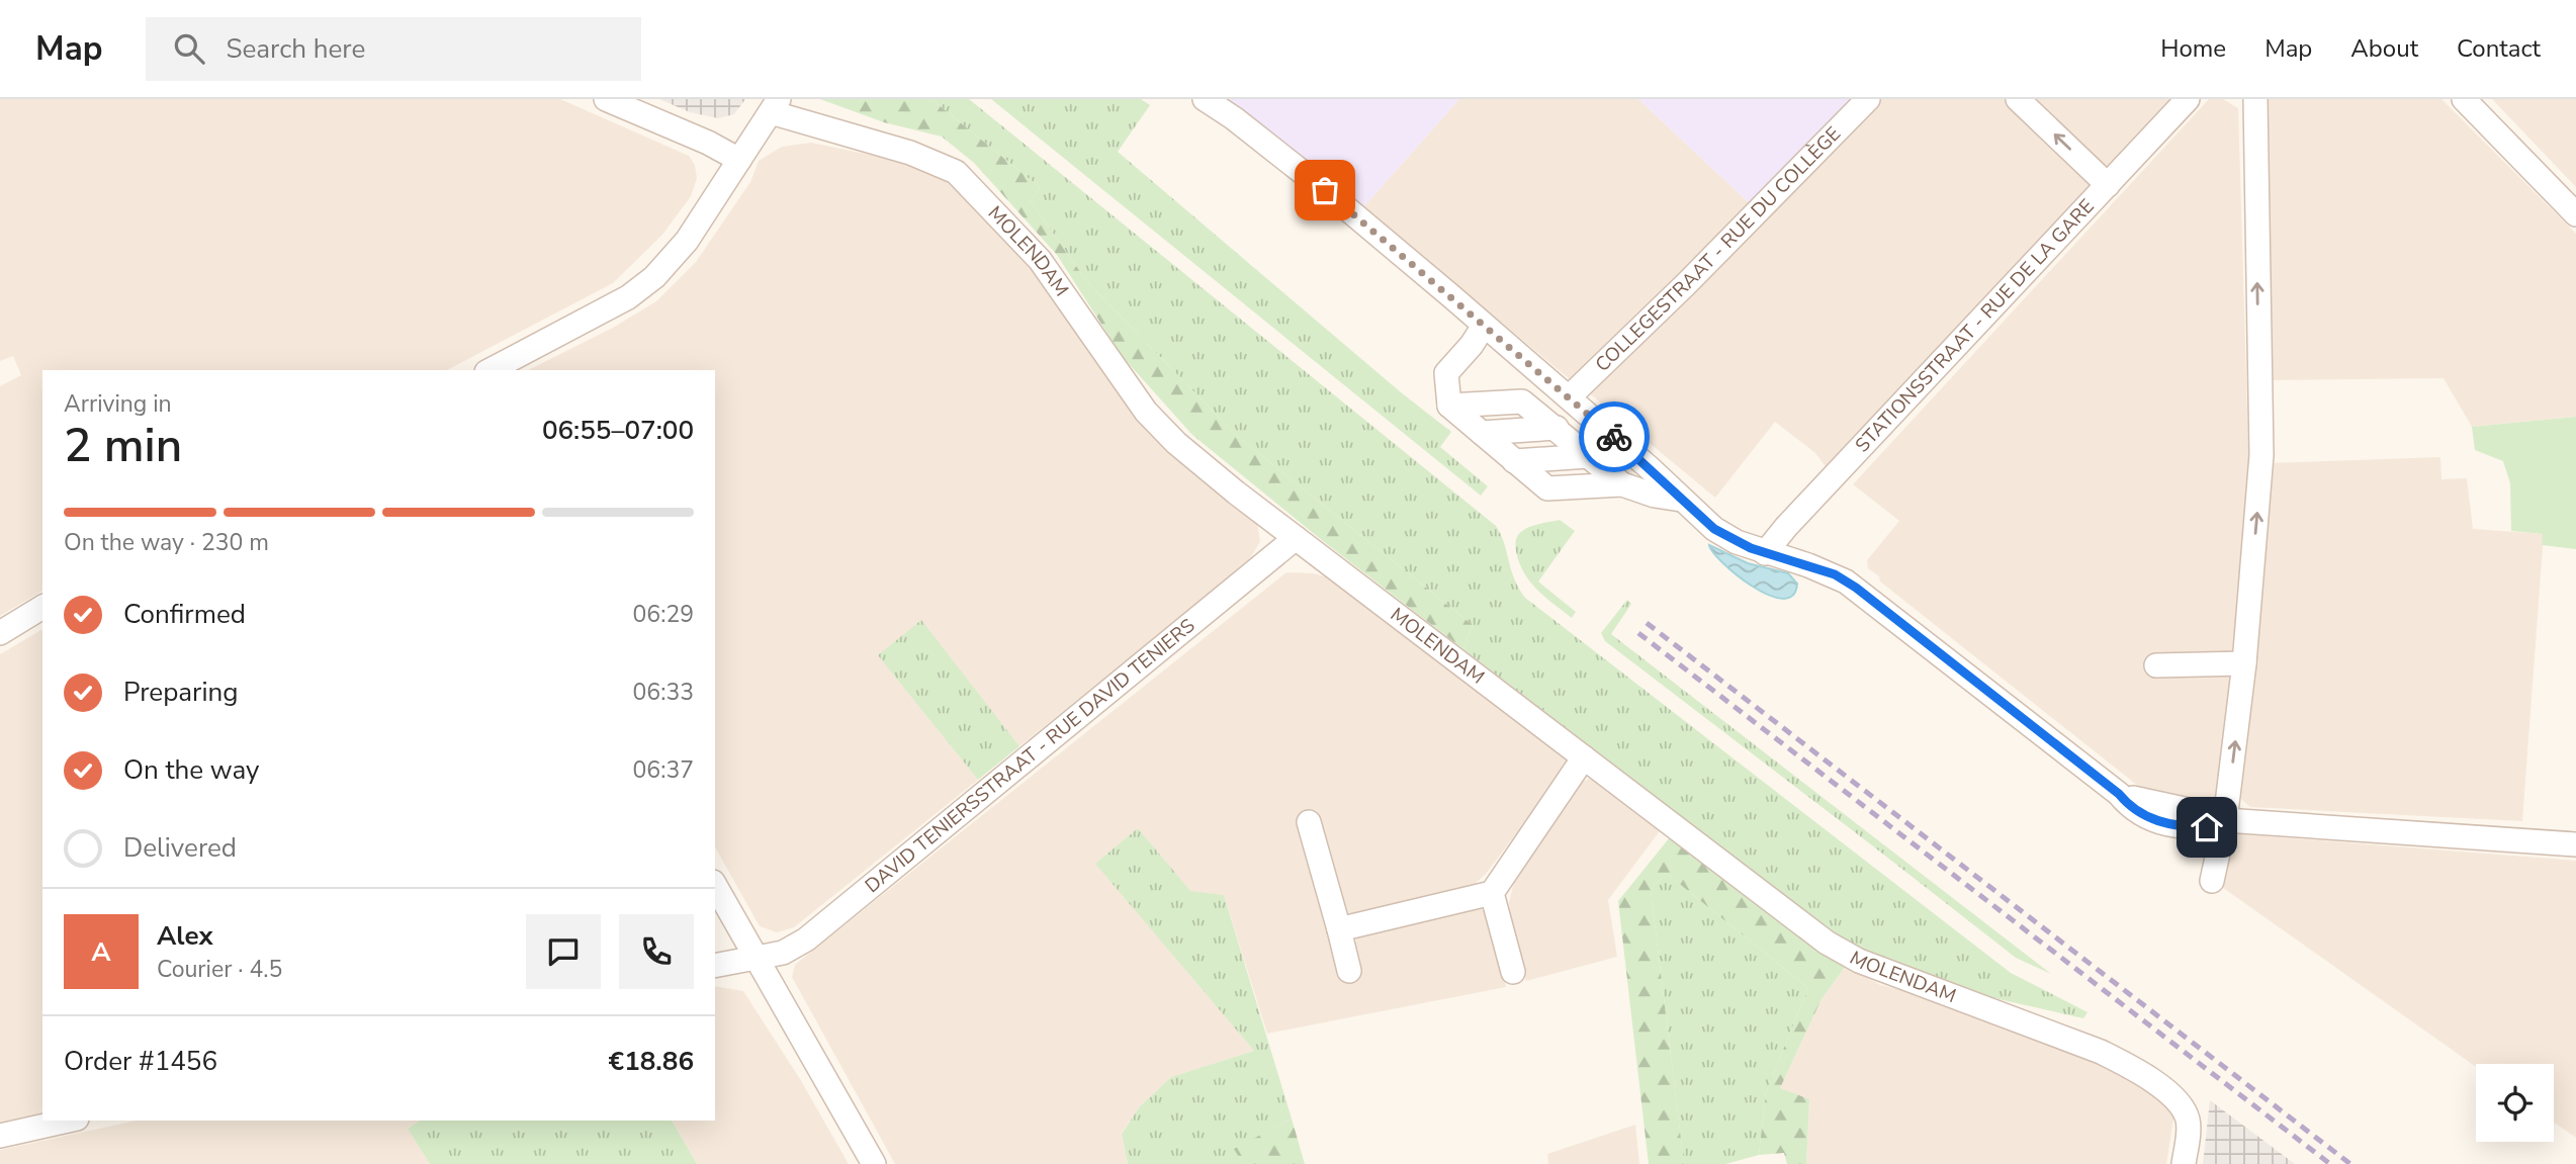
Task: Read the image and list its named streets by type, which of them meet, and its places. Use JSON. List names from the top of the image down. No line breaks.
{"streets":{"street":["COLLEGESTRAAT - RUE DU COLLÈGE","MOLENDAM","STATIONSSTRAAT - RUE DE LA GARE","DAVID TENIERSSTRAAT - RUE DAVID TENIERS"]},"crossings":[["MOLENDAM","DAVID TENIERSSTRAAT - RUE DAVID TENIERS"]],"page":{"header":"Map","search":"Search here","nav":["Home","Map","About","Contact"],"heading":["2 min","Arriving in","06:55–07:00"],"panel":["Alex","Courier · 4.5","Order #1456","€18.86"],"bar":"On the way · 230 m","list":[["Confirmed","06:29"],["Preparing","06:33"],["On the way","06:37"],"Delivered"],"round":"A"}}
